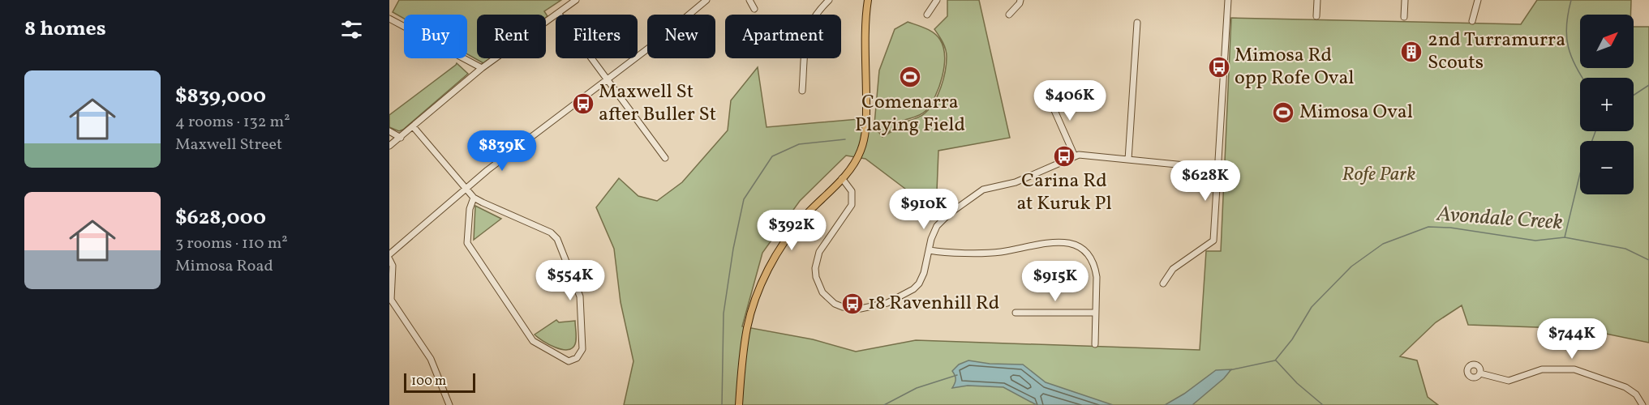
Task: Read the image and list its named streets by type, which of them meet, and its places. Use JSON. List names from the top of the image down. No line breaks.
{"water":["Avondale Creek"],"parks":["Rofe Park"],"places":{"building":["2nd Turramurra Scouts"],"bus stop":["Mimosa Rd opp Rofe Oval","Maxwell St after Buller St","Carina Rd at Kuruk Pl","18 Ravenhill Rd"],"sports":["Comenarra Playing Field","Mimosa Oval"]},"scale_bar":"100 m","north":"top right","page":{"heading":"8 homes","map_buttons":["+","−"],"chip":["Buy","Rent","Filters","New","Apartment"],"list":[{"name":"$839,000","note":"4 rooms · 132 m² · Maxwell Street"},{"name":"$628,000","note":"3 rooms · 110 m² · Mimosa Road"}],"price":["$406K","$839K","$628K","$910K","$392K","$554K","$915K","$744K"],"scale":"100 m"}}
